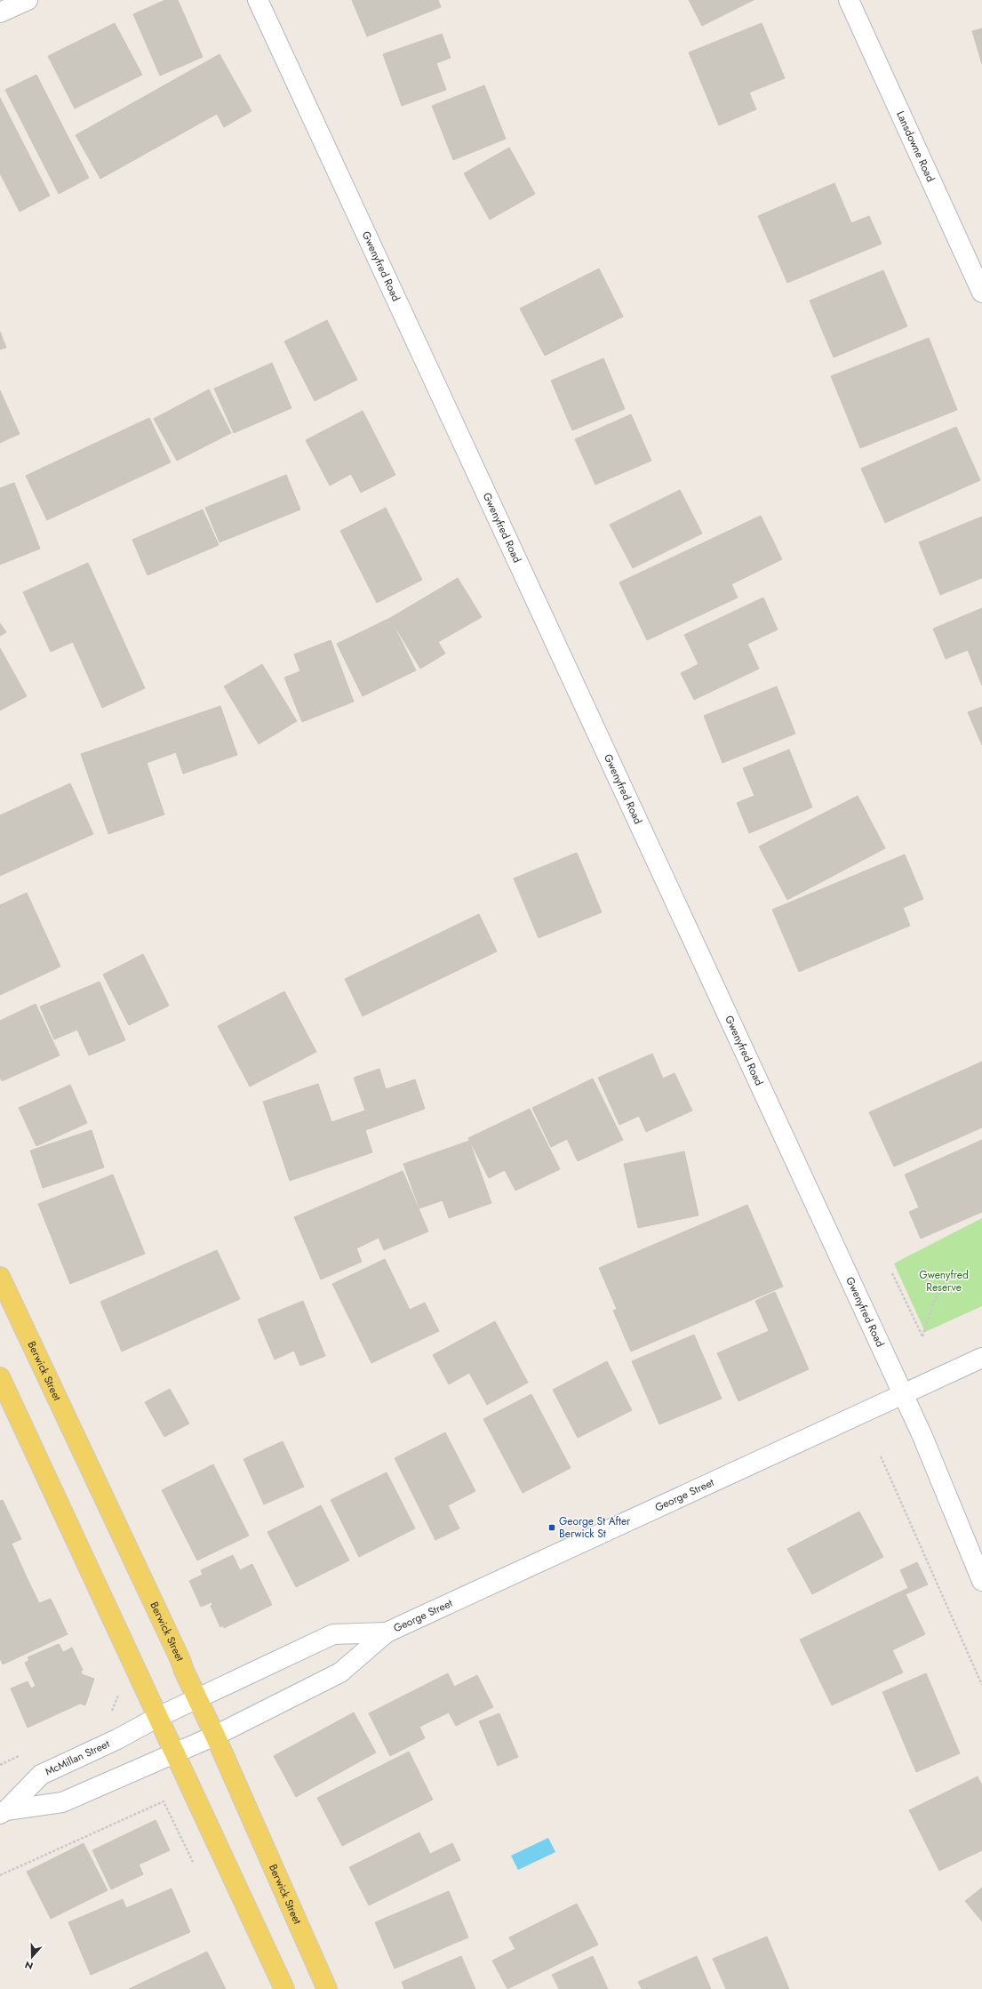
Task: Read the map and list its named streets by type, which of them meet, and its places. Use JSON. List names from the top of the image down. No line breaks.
{"streets":{"main road":["Berwick Street"],"street":["Lansdowne Road","Gwenyfred Road","George Street","McMillan Street"]},"crossings":[["Gwenyfred Road","George Street"],["Berwick Street","George Street"],["George Street","McMillan Street"]],"parks":["Gwenyfred Reserve"],"places":{"transit":["George St After Berwick St"]},"north":"bottom"}
